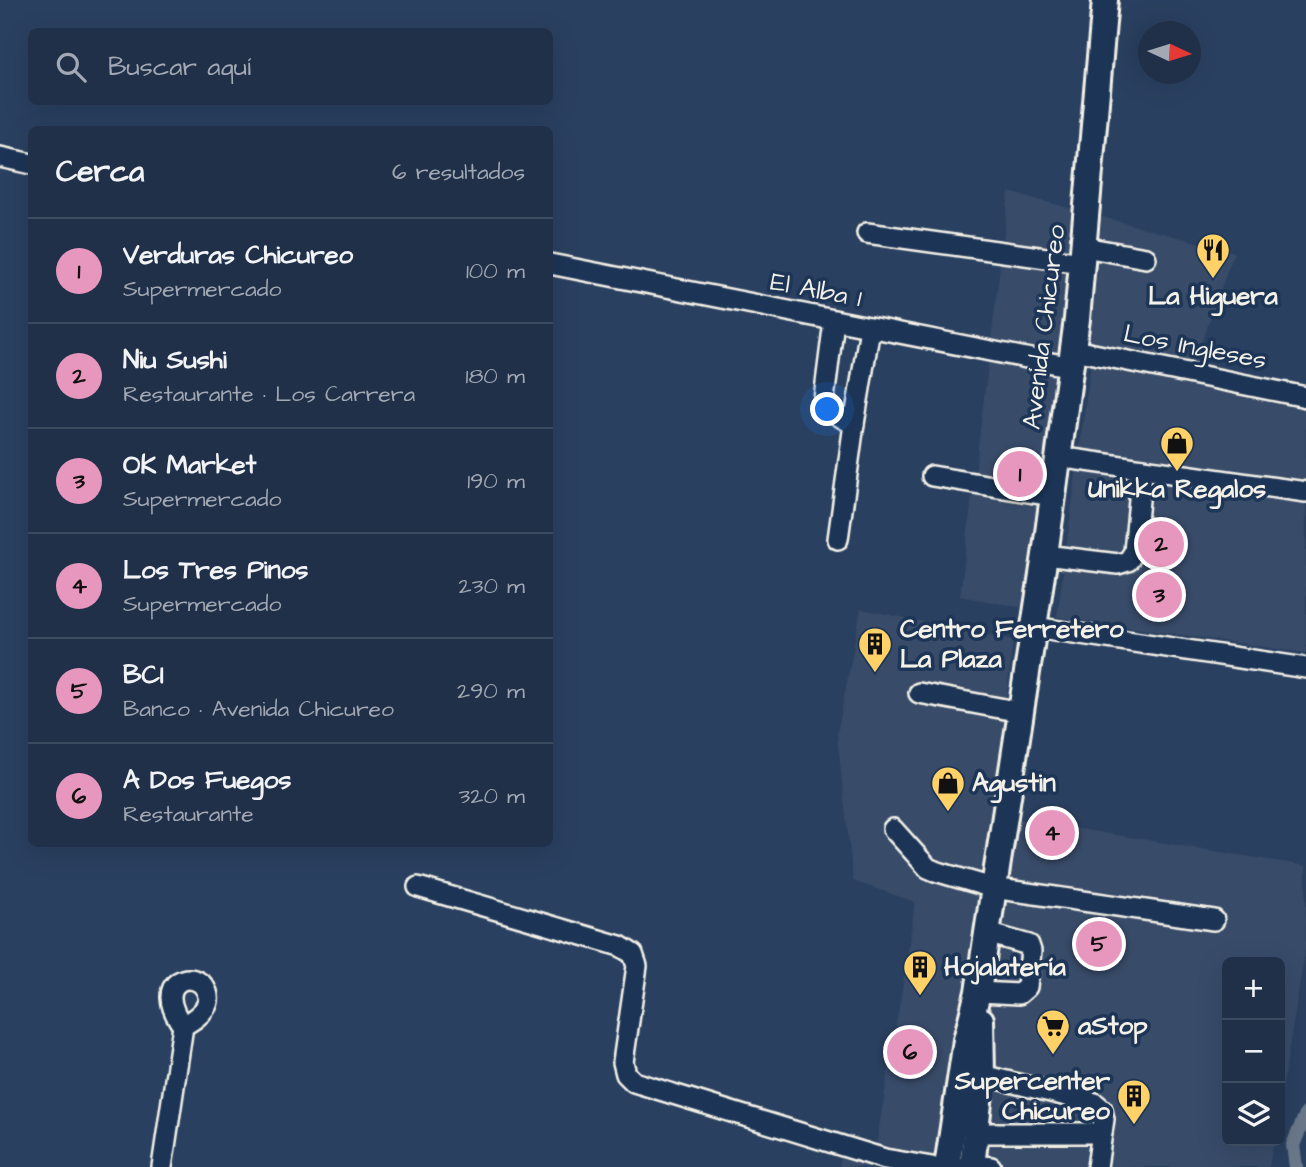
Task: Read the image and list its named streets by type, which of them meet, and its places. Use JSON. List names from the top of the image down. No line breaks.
{"streets":{"main road":["Avenida Chicureo"],"street":["El Alba 1","Los Ingleses"]},"crossings":[["El Alba 1","Avenida Chicureo"],["El Alba 1","Los Ingleses"],["Avenida Chicureo","Los Ingleses"]],"places":{"restaurant":["La Higuera"],"shop":["Unikka Regalos","Agustin"],"building":["Centro Ferretero La Plaza","Hojalatería","Supercenter Chicureo"],"supermarket":["aStop"]},"north":"right","page":{"search":"Buscar aquí","heading":["Cerca","6 resultados"],"list":[{"mark":"1","name":"Verduras Chicureo","note":"Supermercado","value":"100 m"},{"mark":"2","name":"Niu Sushi","note":"Restaurante · Los Carrera","value":"180 m"},{"mark":"3","name":"OK Market","note":"Supermercado","value":"190 m"},{"mark":"4","name":"Los Tres Pinos","note":"Supermercado","value":"230 m"},{"mark":"5","name":"BCI","note":"Banco · Avenida Chicureo","value":"290 m"},{"mark":"6","name":"A Dos Fuegos","note":"Restaurante","value":"320 m"}],"pins":["1","2","3","4","5","6"],"map_buttons":["+","−"]}}
